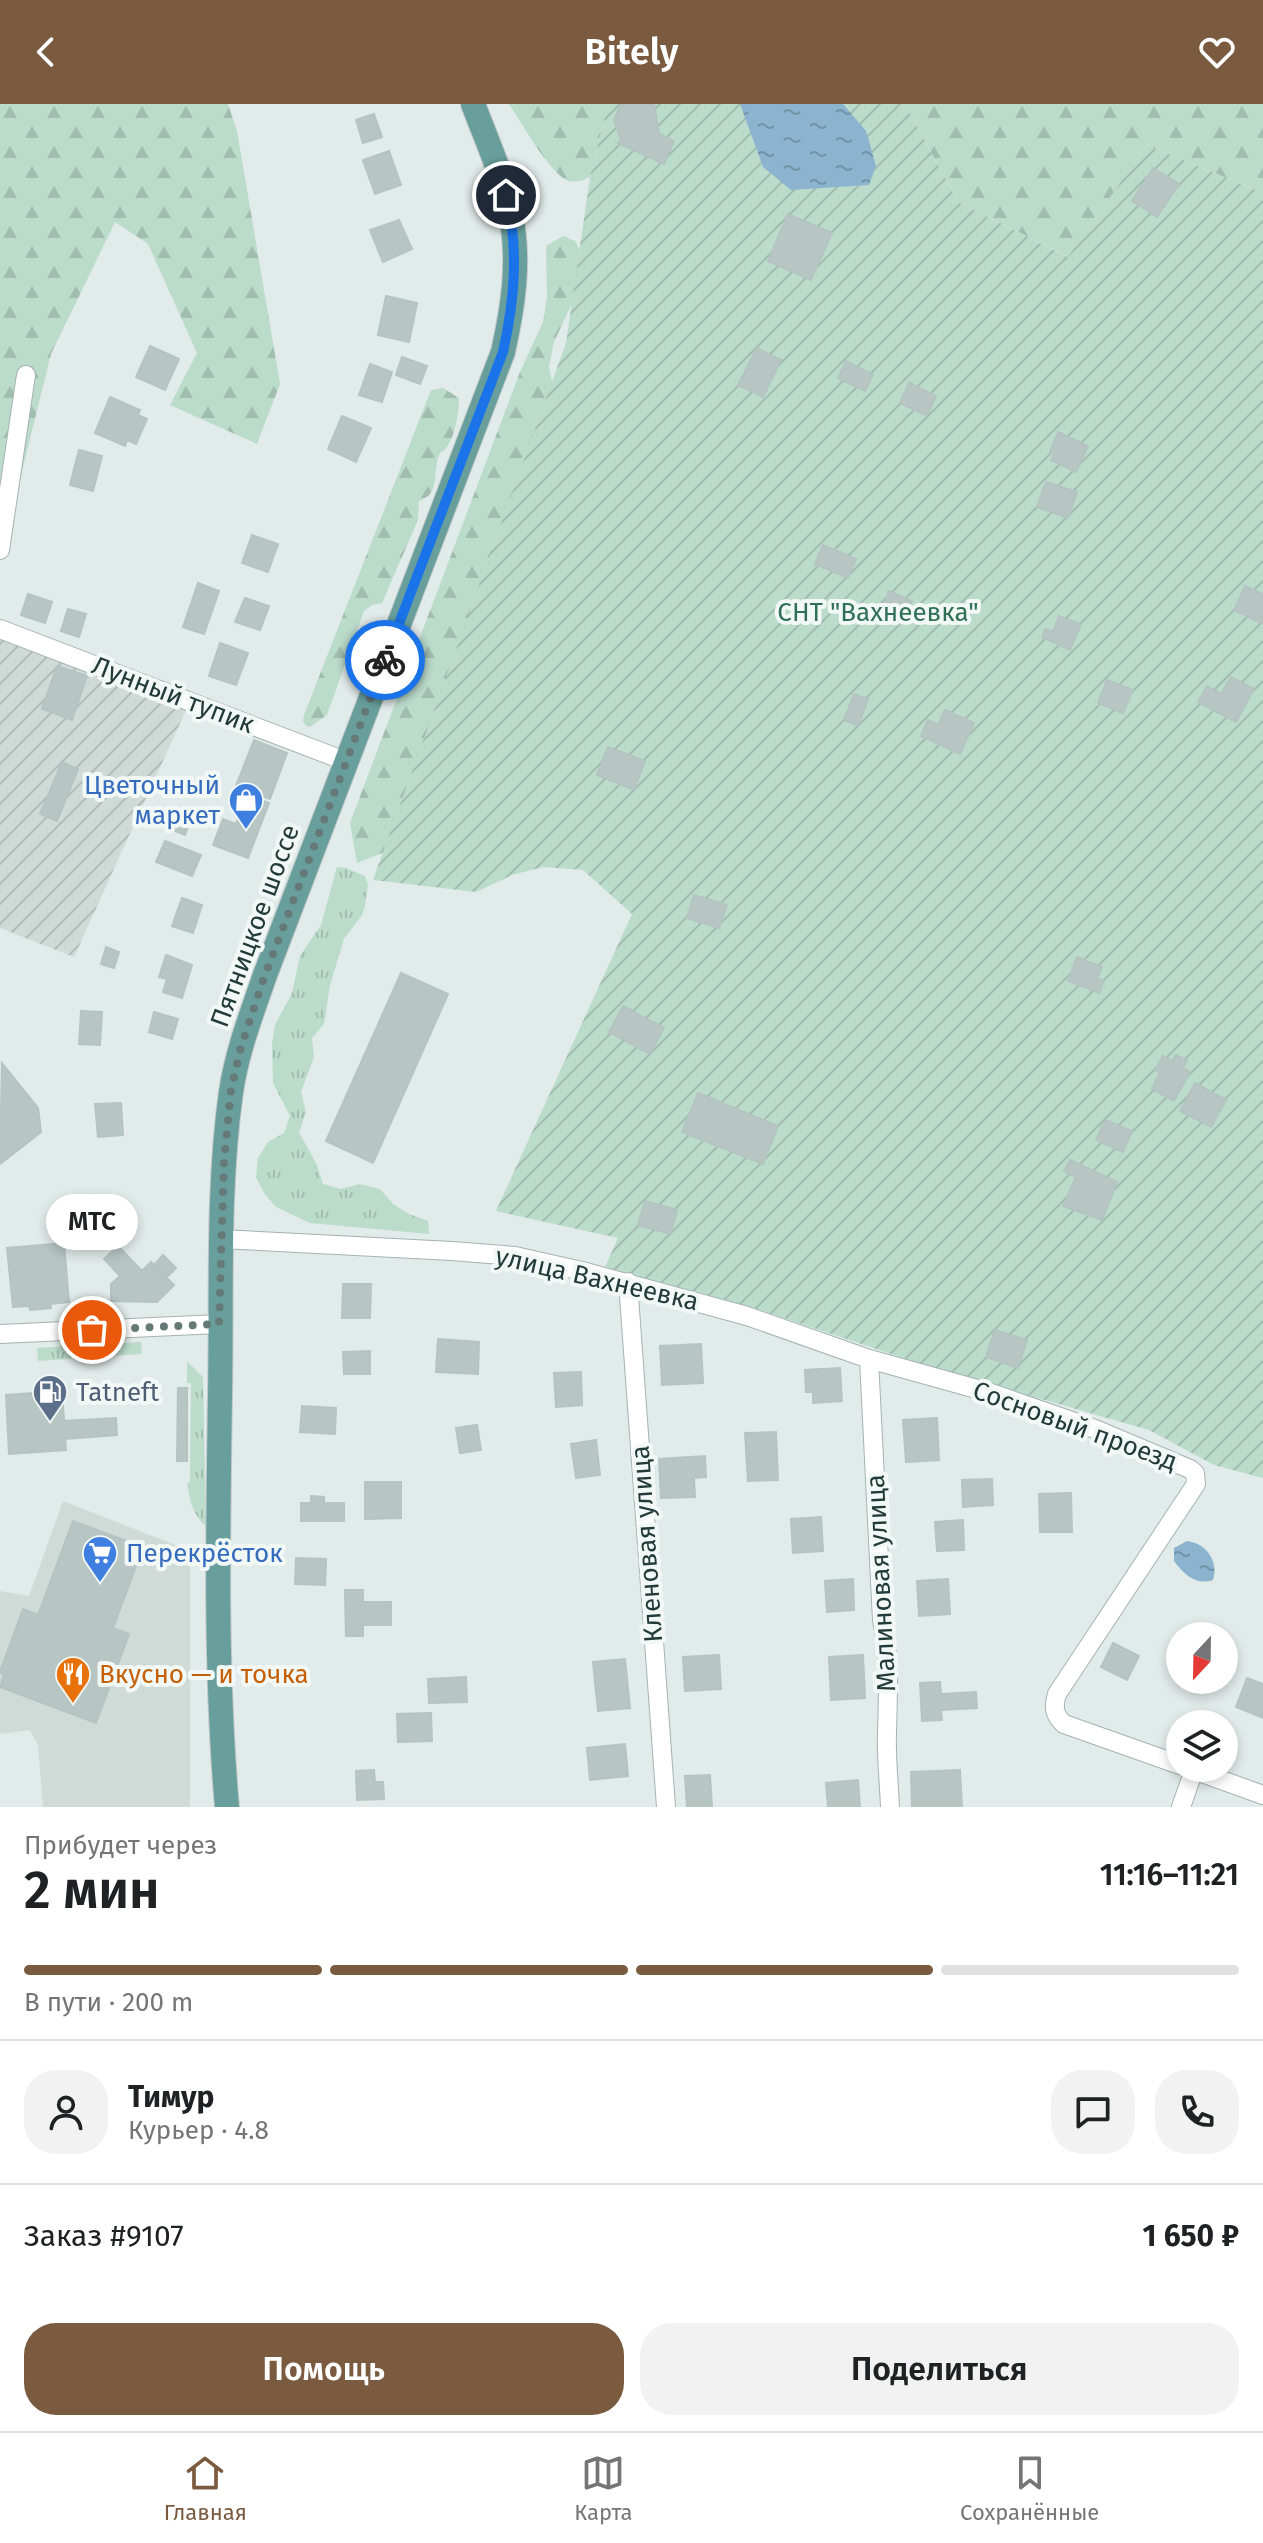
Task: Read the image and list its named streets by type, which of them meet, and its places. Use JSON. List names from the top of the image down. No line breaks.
{"streets":{"main road":["Пятницкое шоссе"],"street":["Лунный тупик","улица Вахнеевка","Сосновый проезд","Кленовая улица","Малиновая улица"]},"crossings":[["Лунный тупик","Пятницкое шоссе"],["Пятницкое шоссе","улица Вахнеевка"],["улица Вахнеевка","Сосновый проезд"],["улица Вахнеевка","Кленовая улица"],["улица Вахнеевка","Малиновая улица"],["Сосновый проезд","Малиновая улица"]],"parks":["СНТ \"Вахнеевка\""],"places":{"shop":["Цветочный маркет"],"other":["МТС"],"fuel station":["Tatneft"],"supermarket":["Перекрёсток"],"restaurant":["Вкусно — и точка"]},"north":"bottom","page":{"header":"Bitely","bubble":"МТС","heading":["2 мин","Прибудет через","11:16–11:21"],"panel":["Тимур","Курьер · 4.8","Заказ #9107","1 650 ₽"],"bar":"В пути · 200 m","buttons":["Помощь","Поделиться"],"tabs":["Главная","Карта","Сохранённые"]}}
